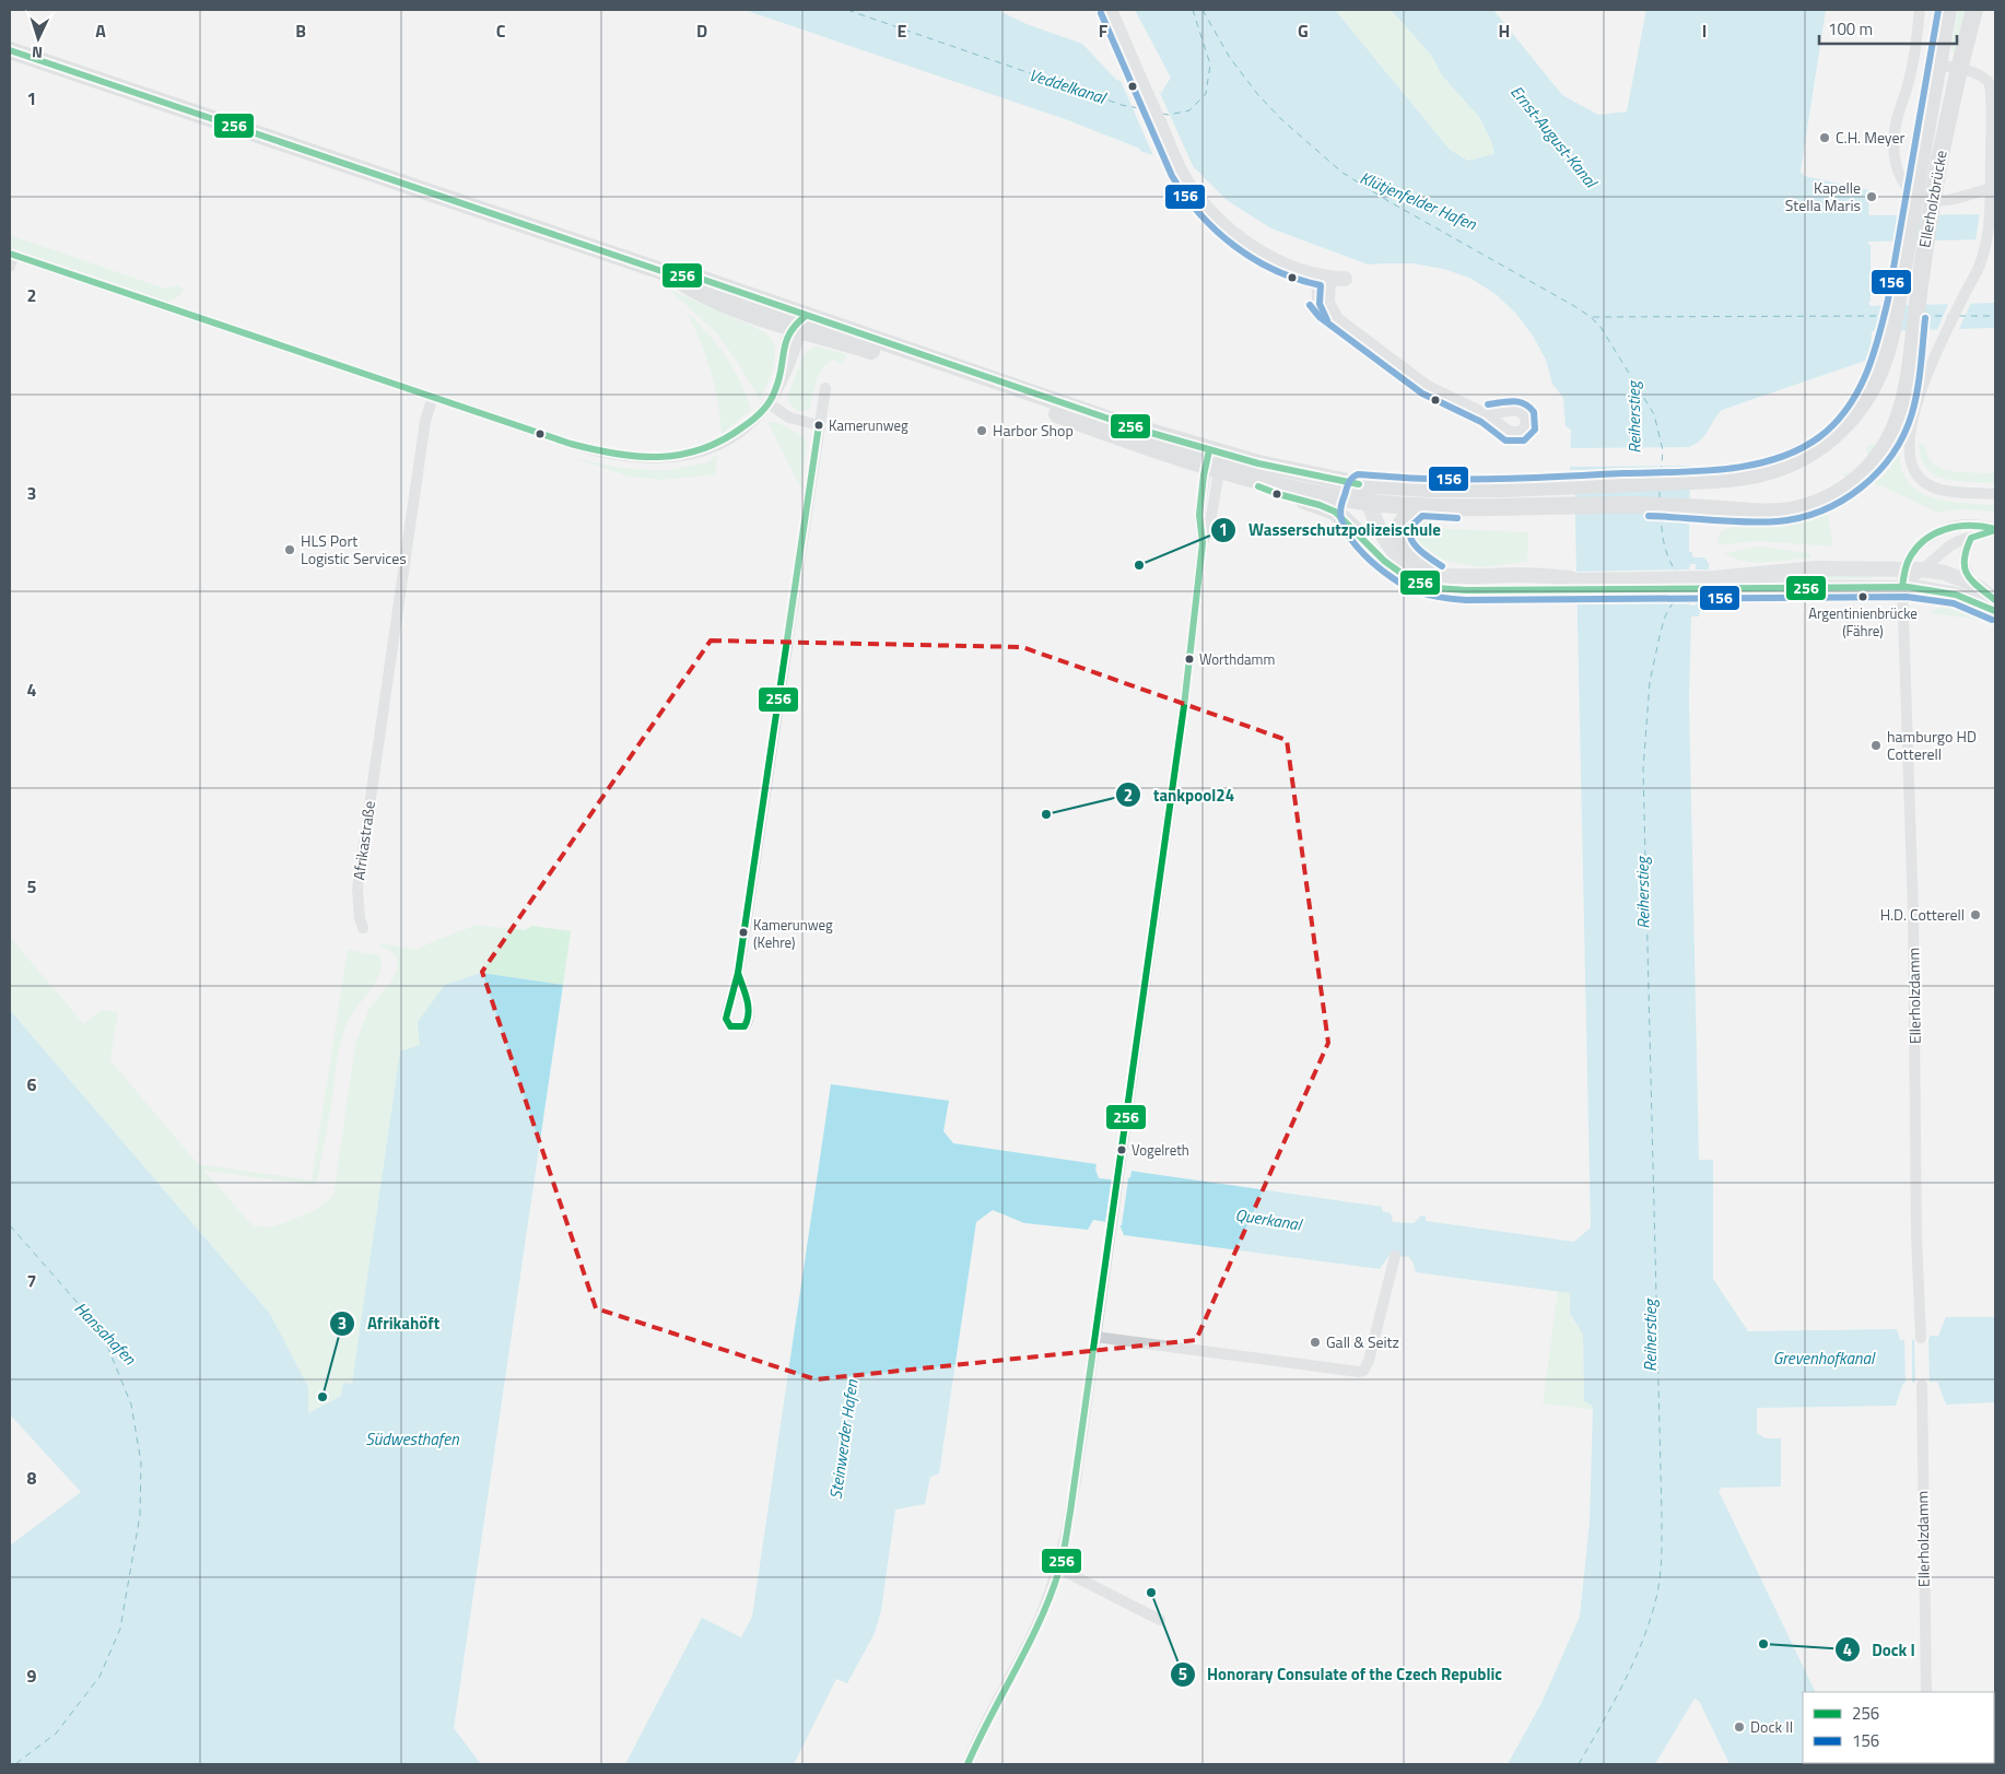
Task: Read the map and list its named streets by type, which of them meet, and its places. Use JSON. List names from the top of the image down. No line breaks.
{"streets":{"main road":["Ellerholzbrücke"],"street":["Afrikastraße","Ellerholzdamm"]},"water":["Veddelkanal","Ernst-August-Kanal","Klütjenfelder Hafen","Reiherstieg","Querkanal","Hansahafen","Grevenhofkanal","Südwesthafen","Steinwerder Hafen"],"places":["C.H. Meyer","Kapelle Stella Maris","Kamerunweg","Harbor Shop","HLS Port Logistic Services","Wasserschutzpolizeischule","Argentinienbrücke (Fähre)","Worthdamm","hamburgo HD Cotterell","tankpool24","H.D. Cotterell","Kamerunweg (Kehre)","Vogelreth","Gall & Seitz","Afrikahöft","Honorary Consulate of the Czech Republic","Dock I","Dock II"],"lines":["transit line 156","transit line 256"],"legend":["256","156"],"scale_bar":"100 m","north":"bottom","grid":{"columns":["A","B","C","D","E","F","G","H","I"],"rows":["1","2","3","4","5","6","7","8","9"]}}
